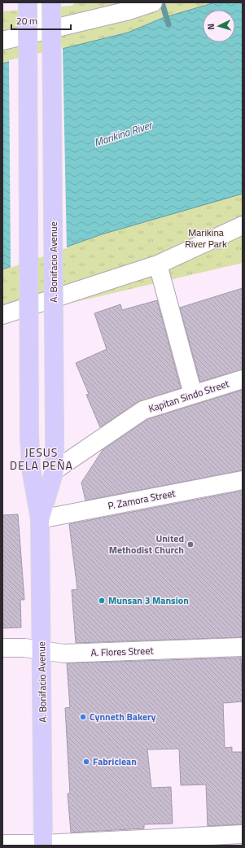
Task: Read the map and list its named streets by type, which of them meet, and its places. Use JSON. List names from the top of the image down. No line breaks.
{"streets":{"main road":["A. Bonifacio Avenue"],"street":["Kapitan Sindo Street","P. Zamora Street","A. Flores Street"]},"crossings":[["A. Bonifacio Avenue","Kapitan Sindo Street"],["A. Bonifacio Avenue","P. Zamora Street"],["A. Bonifacio Avenue","A. Flores Street"]],"districts":["JESUS DELA PEÑA"],"water":["Marikina River"],"parks":["Marikina River Park"],"places":["United Methodist Church","Munsan 3 Mansion","Cynneth Bakery","Fabriclean"],"scale_bar":"20 m","north":"left"}
